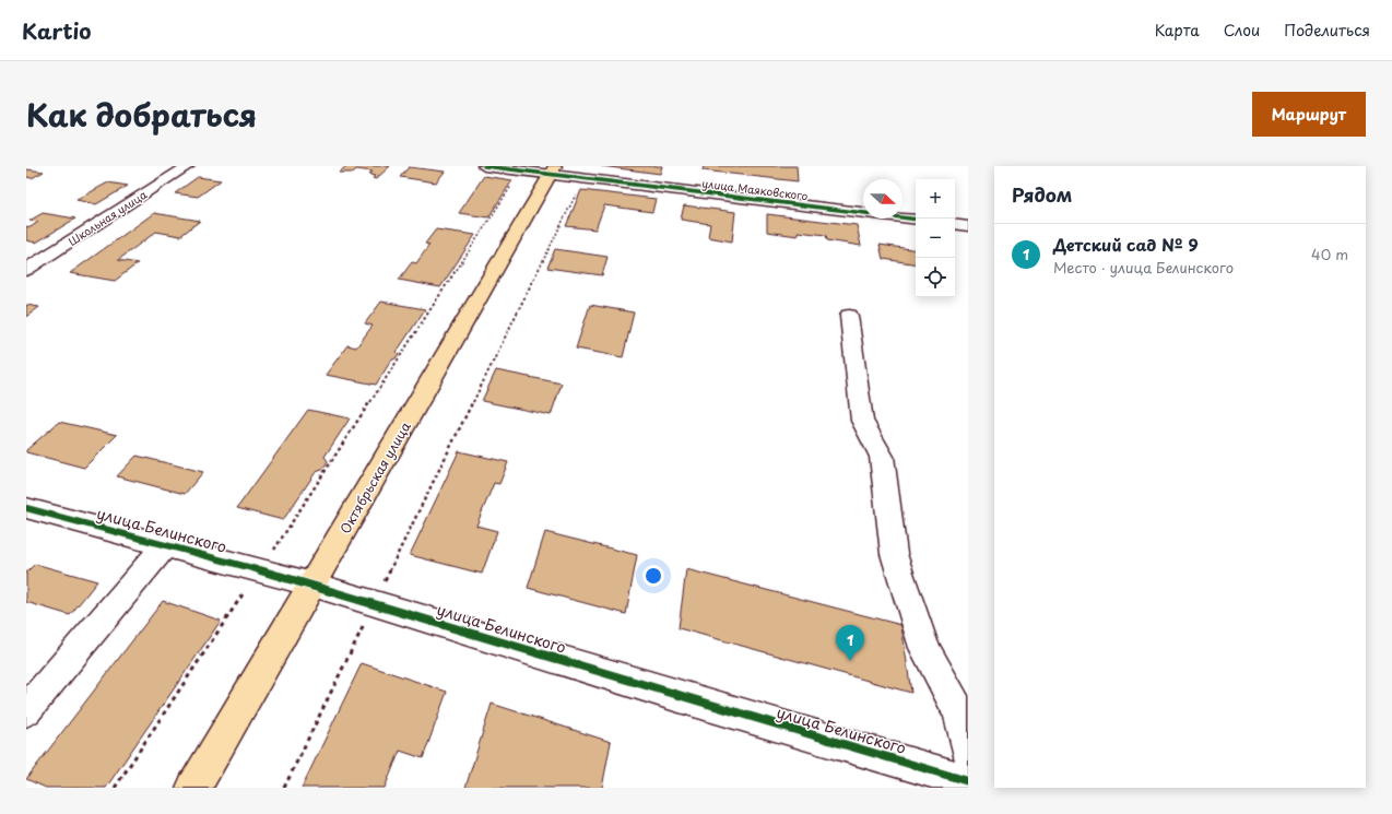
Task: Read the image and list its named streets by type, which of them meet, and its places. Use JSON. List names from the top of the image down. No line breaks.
{"streets":{"main road":["Октябрьская улица"],"street":["улица Маяковского","Школьная улица","улица Белинского"]},"crossings":[["улица Маяковского","Октябрьская улица"],["Октябрьская улица","улица Белинского"]],"north":"right","page":{"header":"Kartio","nav":["Карта","Слои","Поделиться"],"title":"Как добраться","buttons":"Маршрут","heading":"Рядом","map_buttons":["+","−"],"list":[{"mark":"1","name":"Детский сад № 9","note":"Место · улица Белинского","value":"40 m"}],"pins":"1"}}
